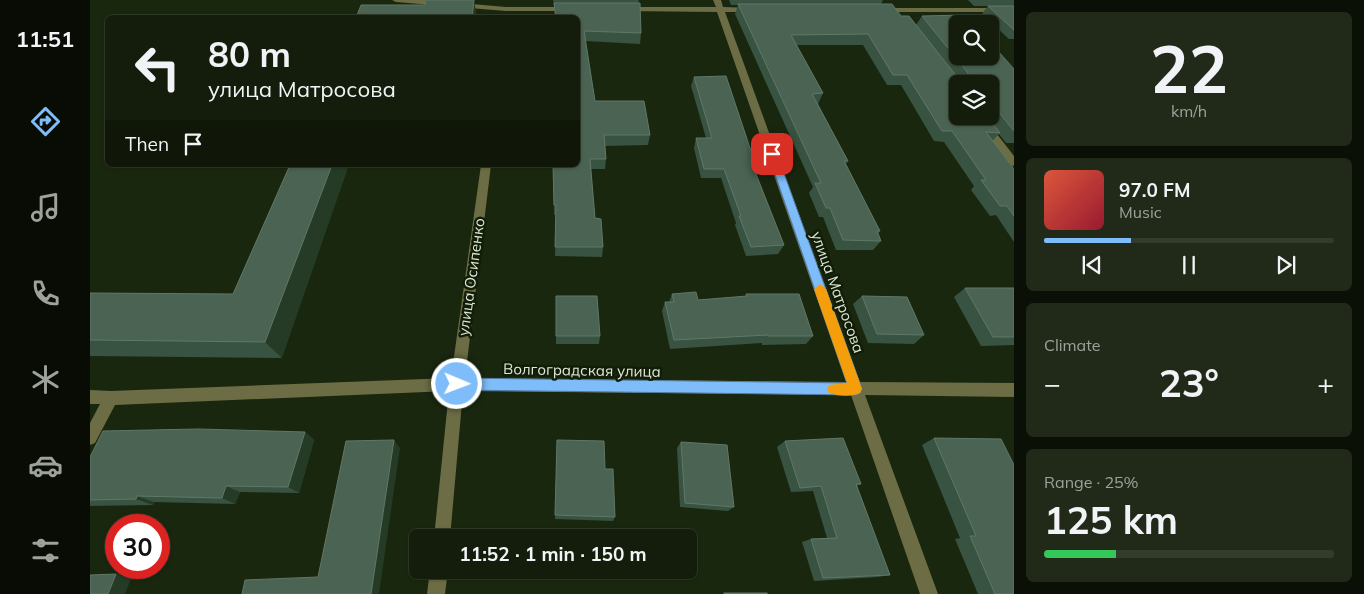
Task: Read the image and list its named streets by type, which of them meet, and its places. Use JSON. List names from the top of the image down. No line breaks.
{"streets":{"street":["улица Осипенко","улица Матросова","Волгоградская улица"]},"crossings":[["улица Осипенко","Волгоградская улица"],["улица Матросова","Волгоградская улица"]],"page":{"tabs":"11:51","tile":[["22","km/h"],"Climate",["Range · 25%","125 km"]],"turn":["80 m","улица Матросова"],"then":"Then","song":["97.0 FM","Music"],"heat":["−","23°","+"],"limit":"30","trip":"11:52 · 1 min · 150 m"}}
